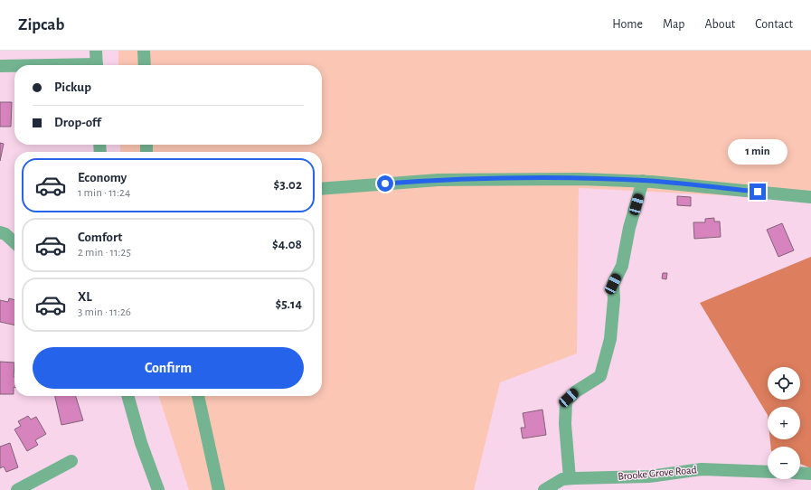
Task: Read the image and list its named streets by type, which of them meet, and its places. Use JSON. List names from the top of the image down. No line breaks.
{"streets":{"street":["Brooke Grove Road"]},"page":{"header":"Zipcab","nav":["Home","Map","About","Contact"],"banner":["Pickup","Drop-off"],"bubble":"1 min","list":[{"name":"Economy","note":"1 min · 11:24","value":"$3.02"},{"name":"Comfort","note":"2 min · 11:25","value":"$4.08"},{"name":"XL","note":"3 min · 11:26","value":"$5.14"}],"buttons":"Confirm","map_buttons":["+","−"]}}
